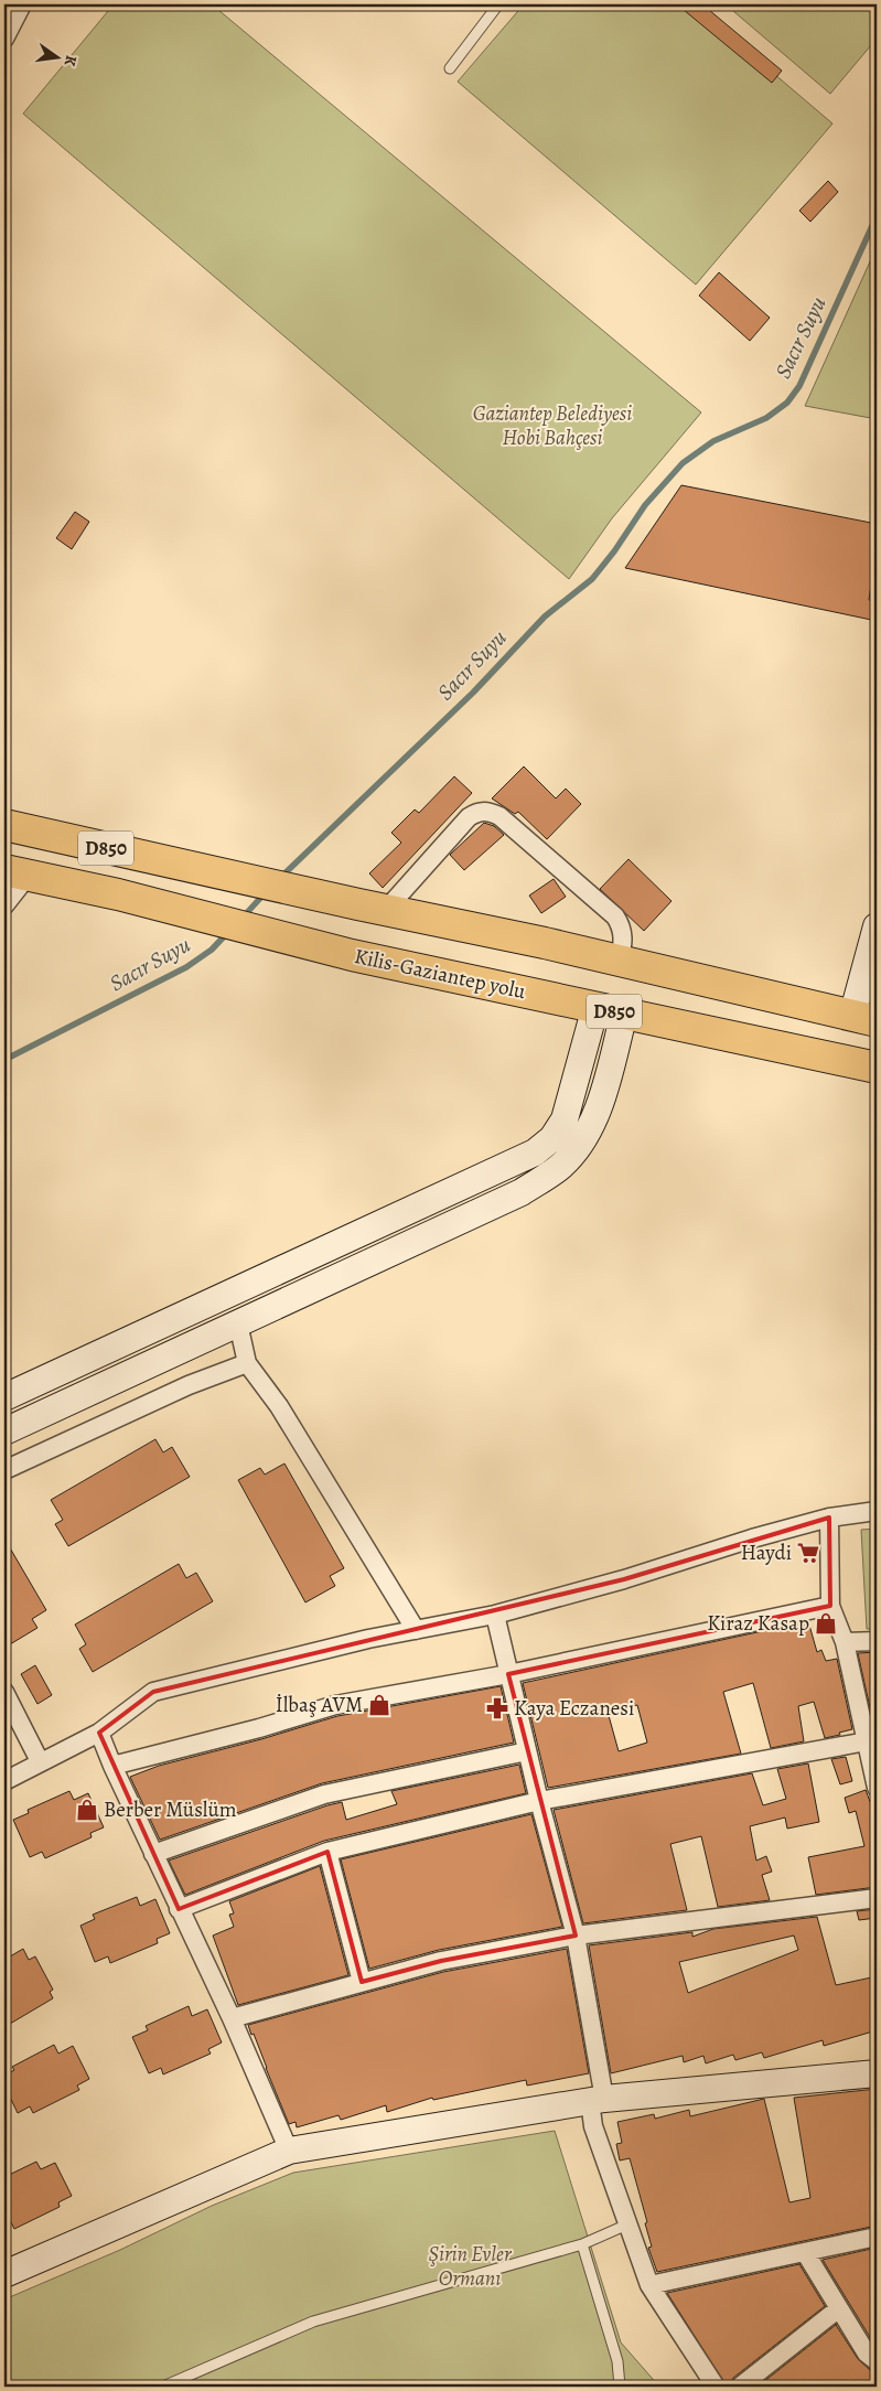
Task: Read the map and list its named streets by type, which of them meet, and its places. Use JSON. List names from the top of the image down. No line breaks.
{"streets":{"highway":["D850","Kilis-Gaziantep yolu"]},"water":["Sacır Suyu"],"parks":["Gaziantep Belediyesi Hobi Bahçesi","Şirin Evler Ormanı"],"places":{"supermarket":["Haydi"],"shop":["Kiraz Kasap","İlbaş AVM","Berber Müslüm"],"pharmacy":["Kaya Eczanesi"]},"north":"right"}
